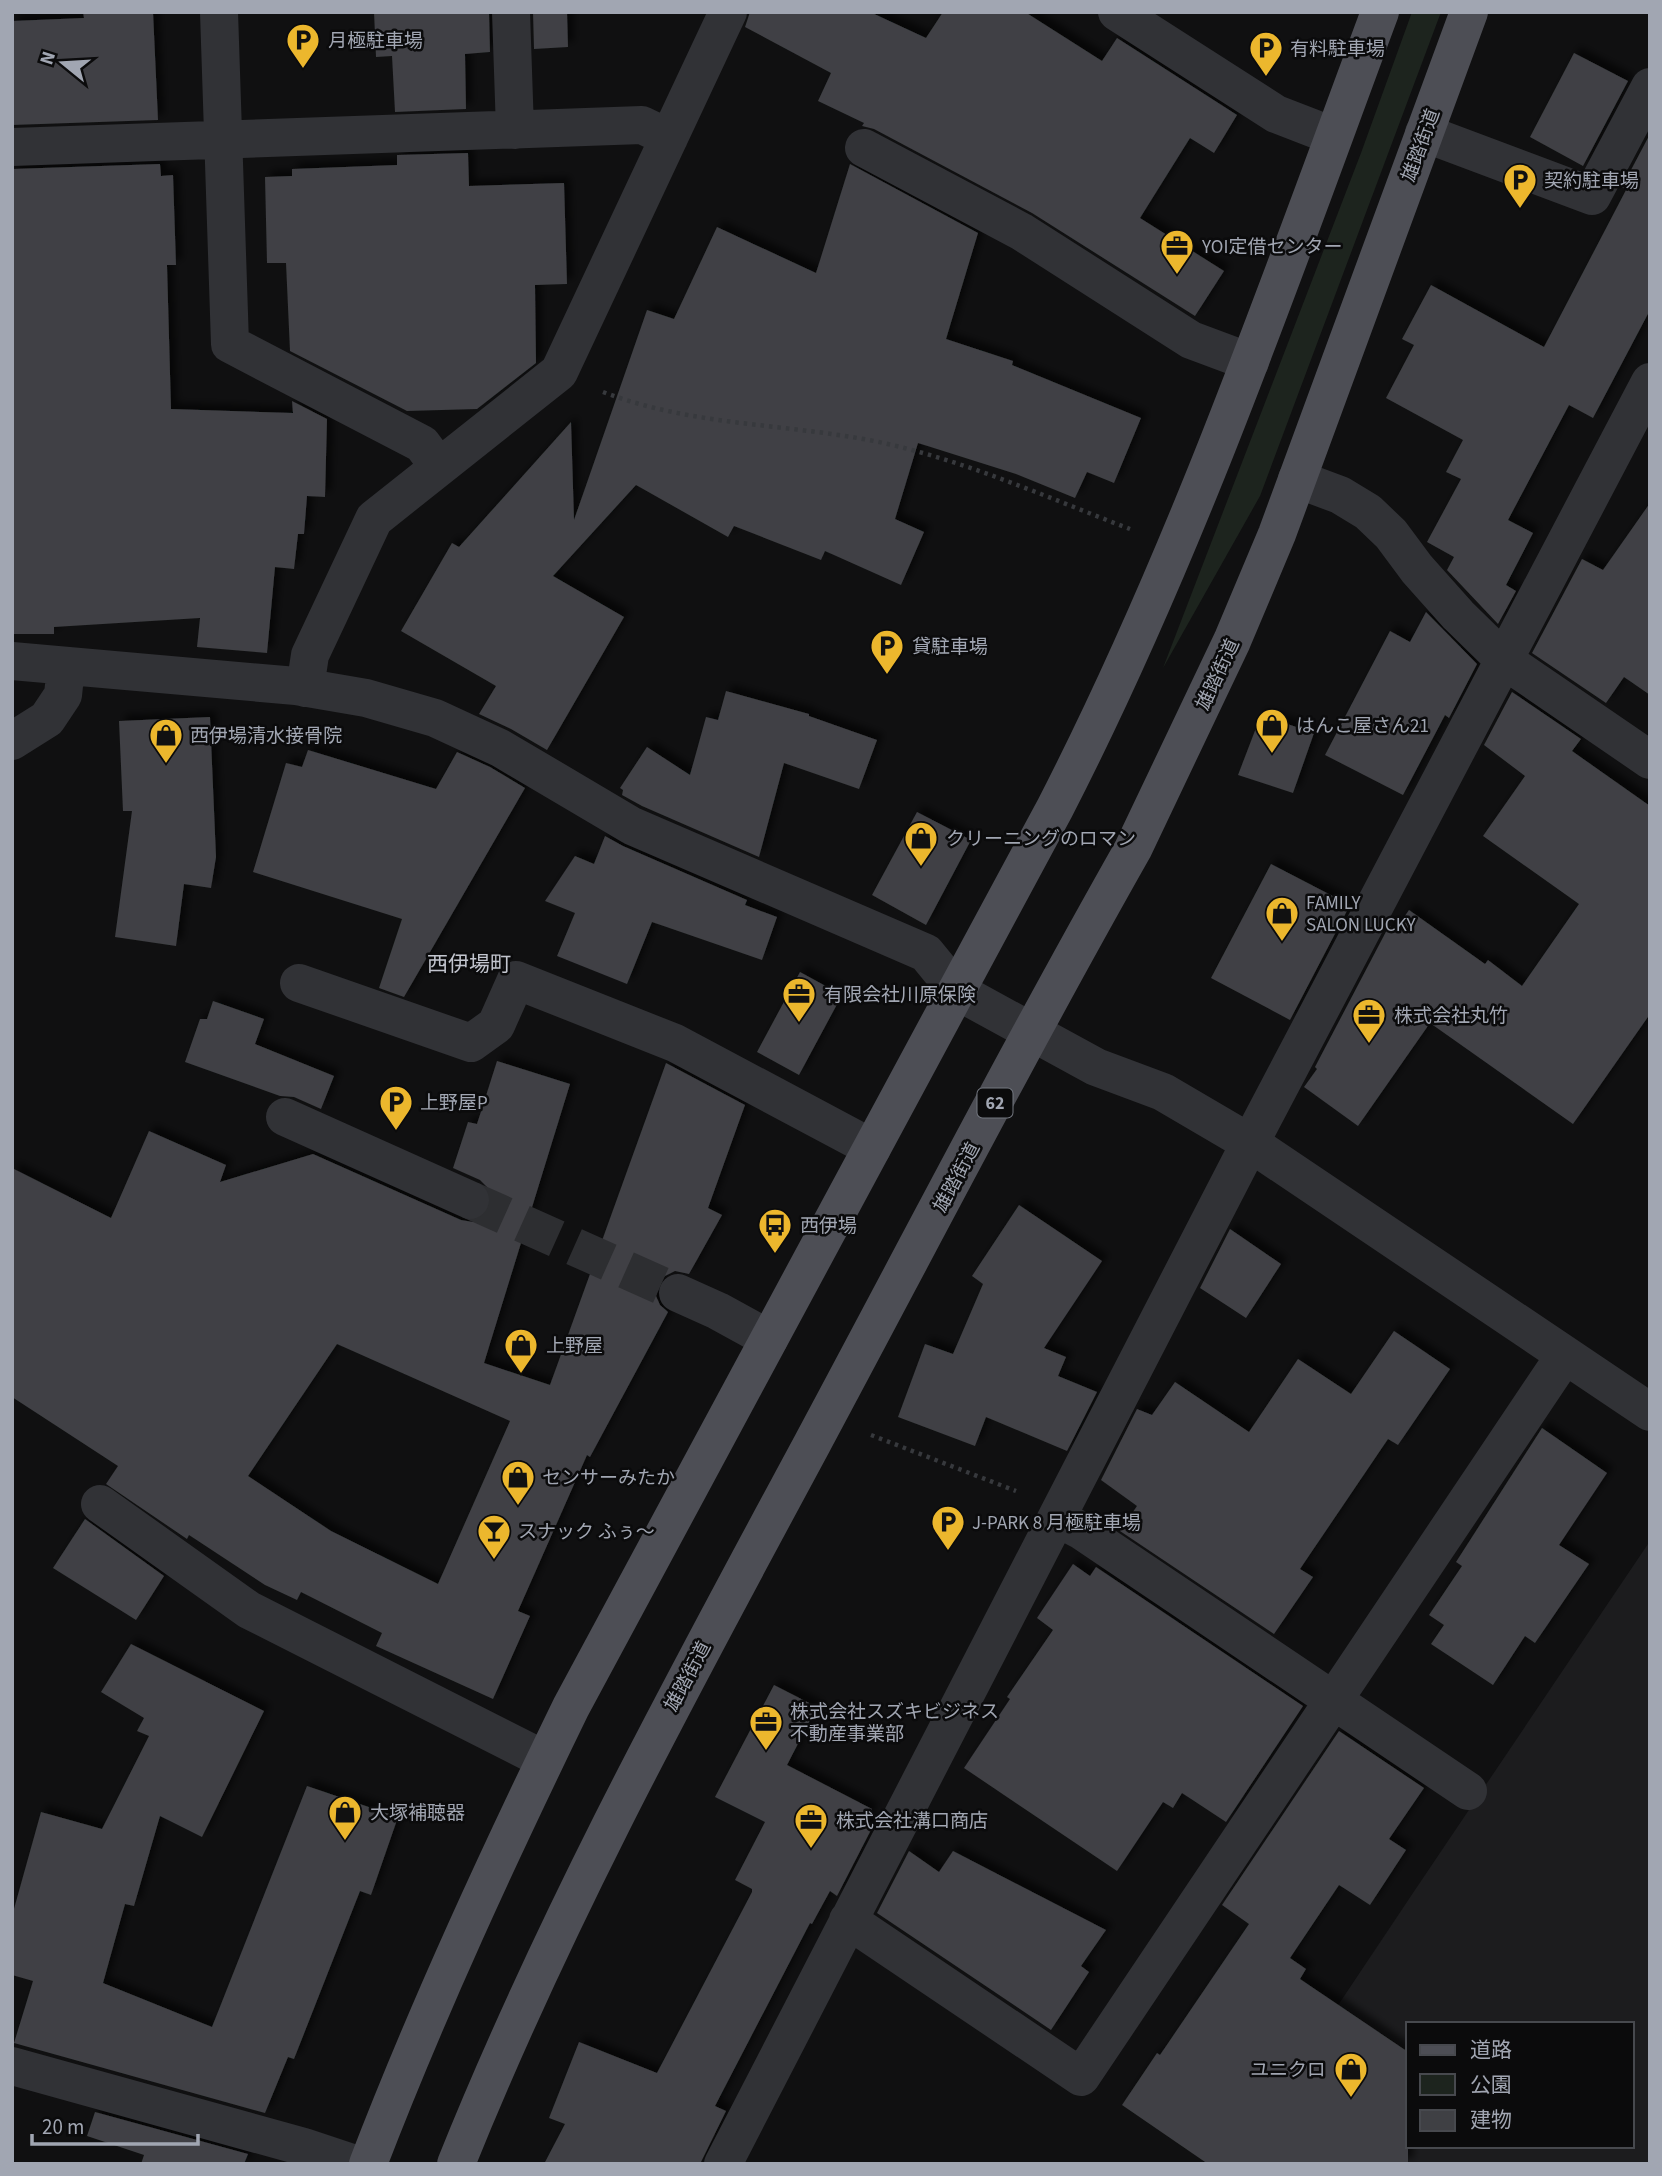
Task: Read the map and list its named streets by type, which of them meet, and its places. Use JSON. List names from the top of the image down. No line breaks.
{"streets":{"main road":["雄踏街道","62"]},"districts":["西伊場町"],"places":{"parking":["月極駐車場","有料駐車場","契約駐車場","貸駐車場","上野屋P","J-PARK 8 月極駐車場"],"office":["YOI定借センター","有限会社川原保険","株式会社丸竹","株式会社スズキビジネス 不動産事業部","株式会社溝口商店"],"shop":["はんこ屋さん21","西伊場清水接骨院","クリーニングのロマン","FAMILY SALON LUCKY","上野屋","センサーみたか","大塚補聴器","ユニクロ"],"bus stop":["西伊場"],"bar":["スナック ふぅ～"]},"legend":["道路","公園","建物"],"scale_bar":"20 m","north":"left"}
